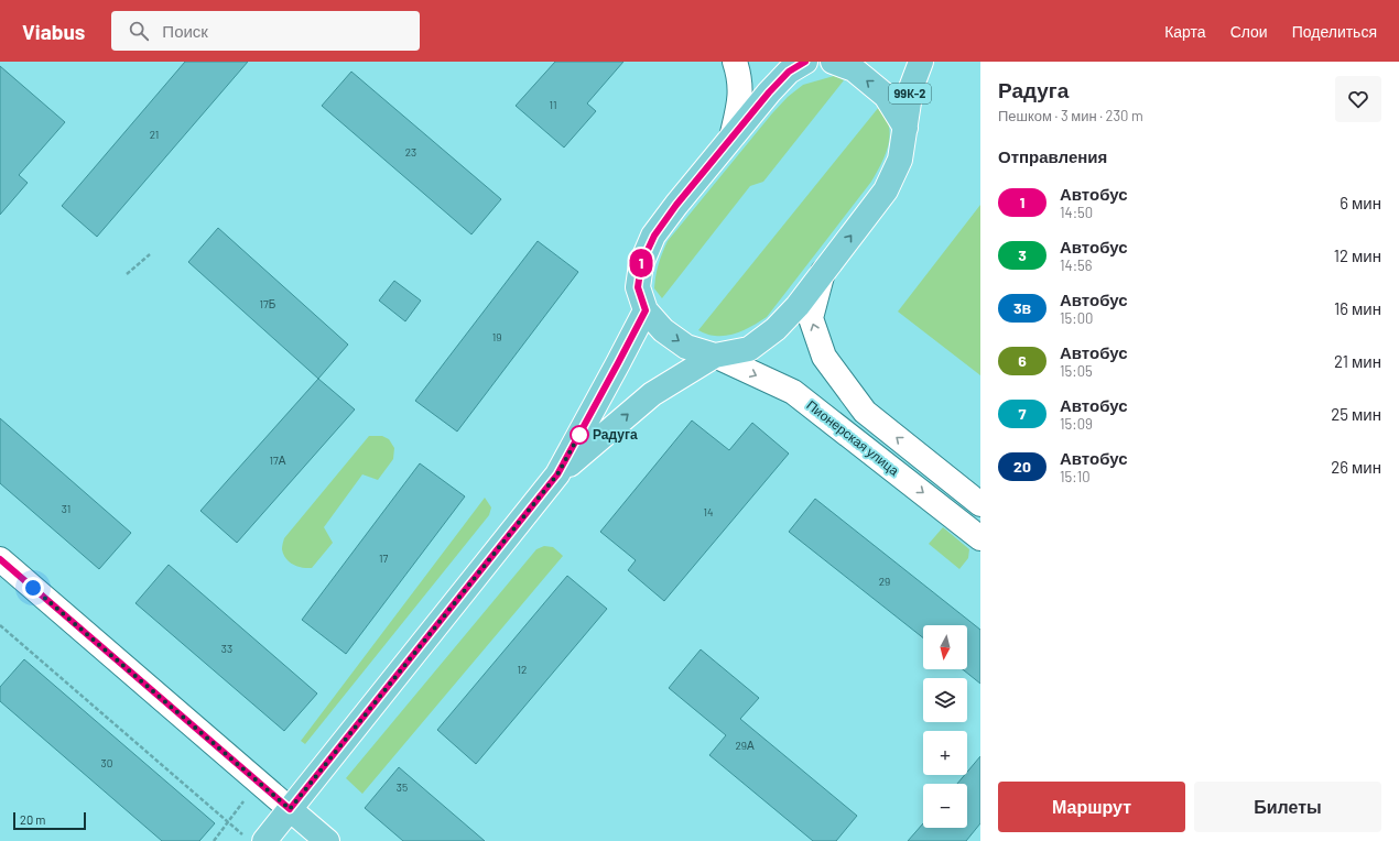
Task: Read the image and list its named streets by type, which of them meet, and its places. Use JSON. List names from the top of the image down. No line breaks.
{"streets":{"main road":["99К-2","Пионерская улица"]},"places":["Радуга"],"lines":["bus line 1"],"house_numbers":["11","21","23","17Б","19","17А","31","14","17","29","33","12","29А","30","35"],"scale_bar":"20 m","north":"bottom","page":{"header":"Viabus","search":"Поиск","nav":["Карта","Слои","Поделиться"],"on_map":"1","heading":[["Радуга","Пешком · 3 мин · 230 m"],"Отправления"],"list":[{"mark":"1","name":"Автобус","note":"14:50","value":"6 мин"},{"mark":"3","name":"Автобус","note":"14:56","value":"12 мин"},{"mark":"3в","name":"Автобус","note":"15:00","value":"16 мин"},{"mark":"6","name":"Автобус","note":"15:05","value":"21 мин"},{"mark":"7","name":"Автобус","note":"15:09","value":"25 мин"},{"mark":"20","name":"Автобус","note":"15:10","value":"26 мин"}],"map_buttons":["+","−"],"buttons":["Маршрут","Билеты"],"scale":"20 m"}}
